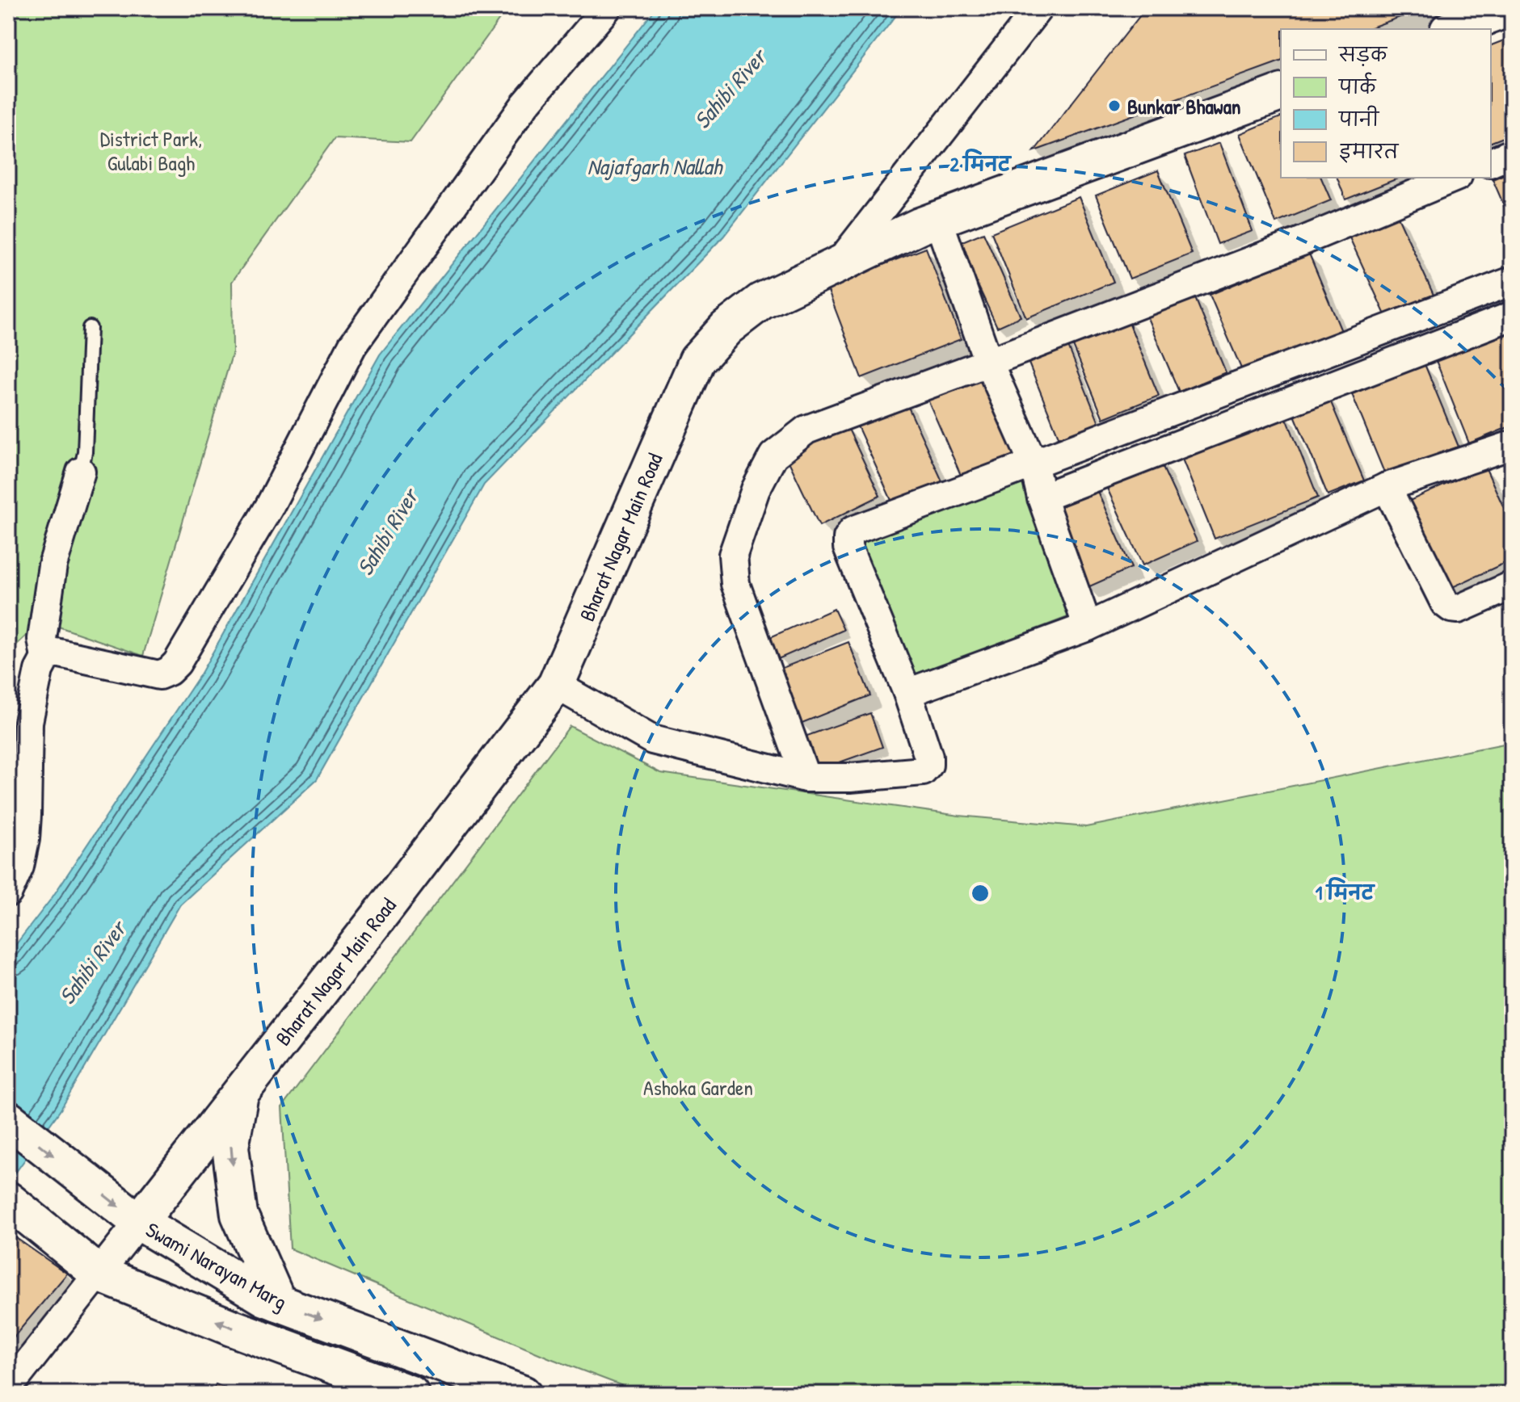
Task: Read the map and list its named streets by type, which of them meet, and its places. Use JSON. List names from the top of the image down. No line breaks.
{"streets":{"street":["Bharat Nagar Main Road","Swami Narayan Marg"]},"crossings":[["Bharat Nagar Main Road","Swami Narayan Marg"]],"water":["Sahibi River","Najafgarh Nallah"],"parks":["District Park, Gulabi Bagh","Ashoka Garden"],"places":["Bunkar Bhawan"],"legend":["सड़क","पार्क","पानी","इमारत"],"rings":["2 मिनट","1 मिनट"]}
